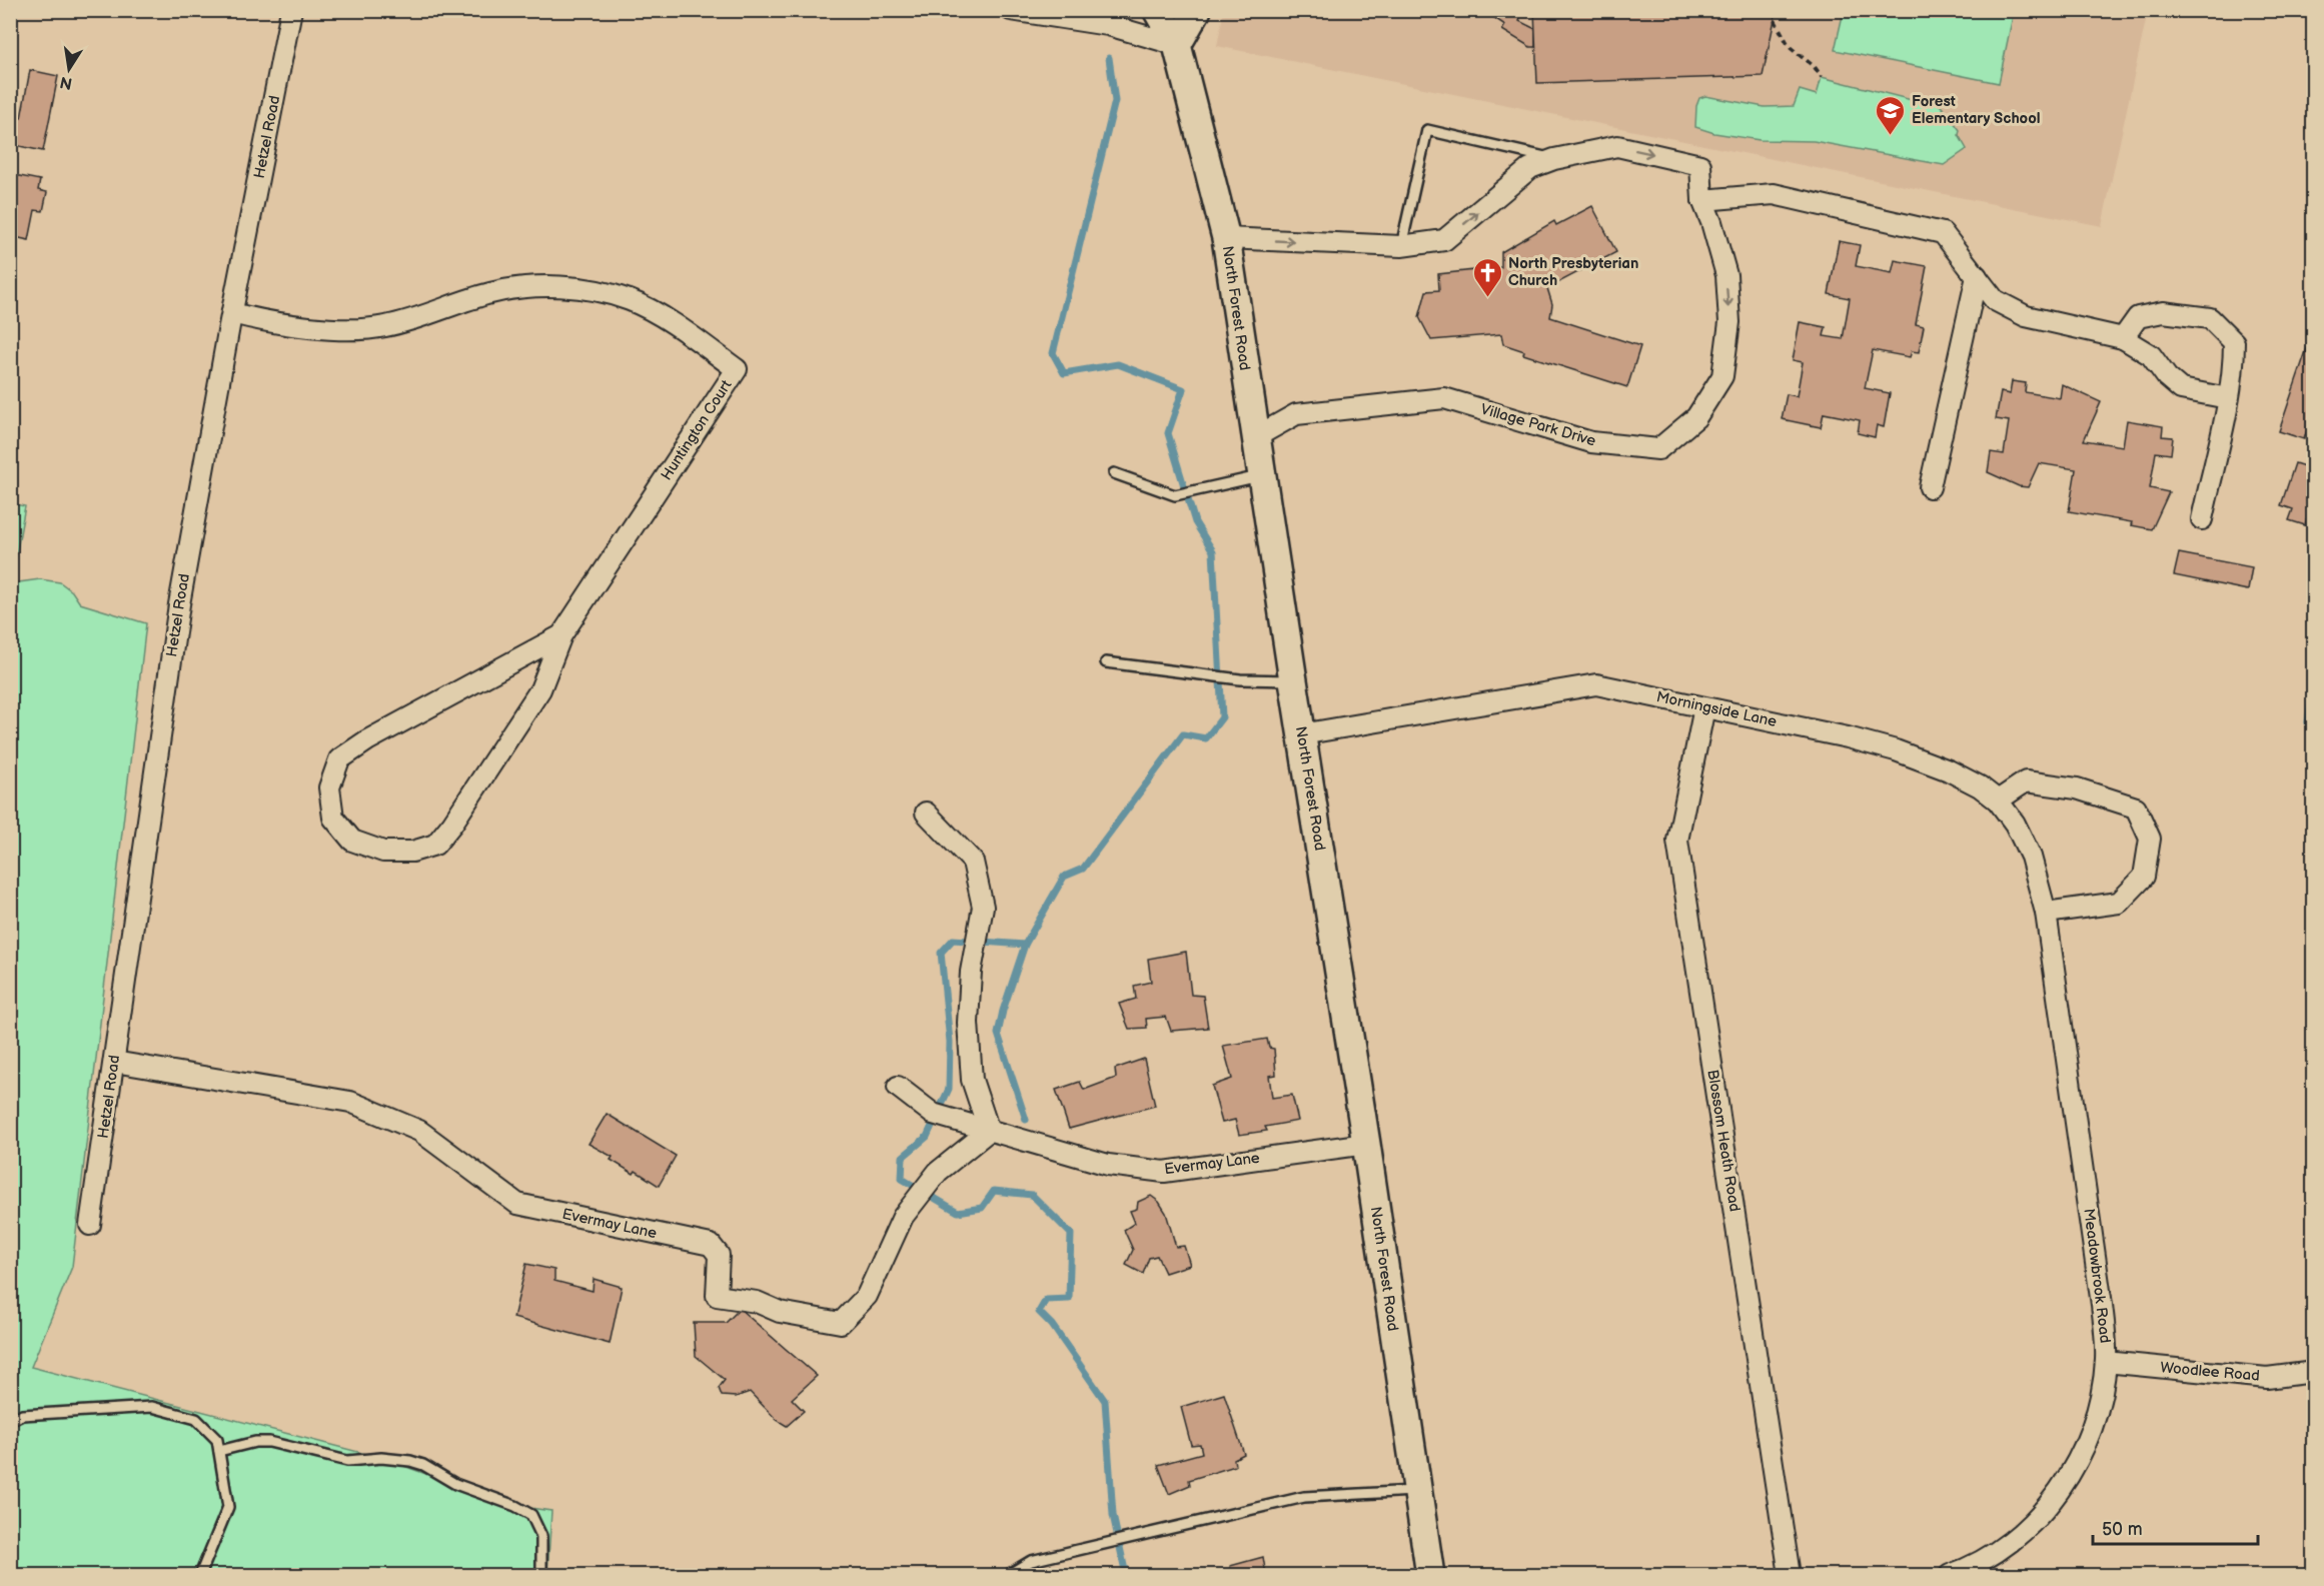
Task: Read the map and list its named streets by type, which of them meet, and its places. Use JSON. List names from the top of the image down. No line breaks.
{"streets":{"main road":["North Forest Road"],"street":["Hetzel Road","Village Park Drive","Huntington Court","Morningside Lane","Blossom Heath Road","Evermay Lane","Meadowbrook Road","Woodlee Road"]},"crossings":[["Hetzel Road","Huntington Court"],["Hetzel Road","Evermay Lane"],["North Forest Road","Village Park Drive"],["North Forest Road","Morningside Lane"],["North Forest Road","Evermay Lane"],["Morningside Lane","Blossom Heath Road"],["Morningside Lane","Meadowbrook Road"],["Meadowbrook Road","Woodlee Road"]],"places":{"school or university":["Forest Elementary School"],"church":["North Presbyterian Church"]},"scale_bar":"50 m","north":"bottom"}
